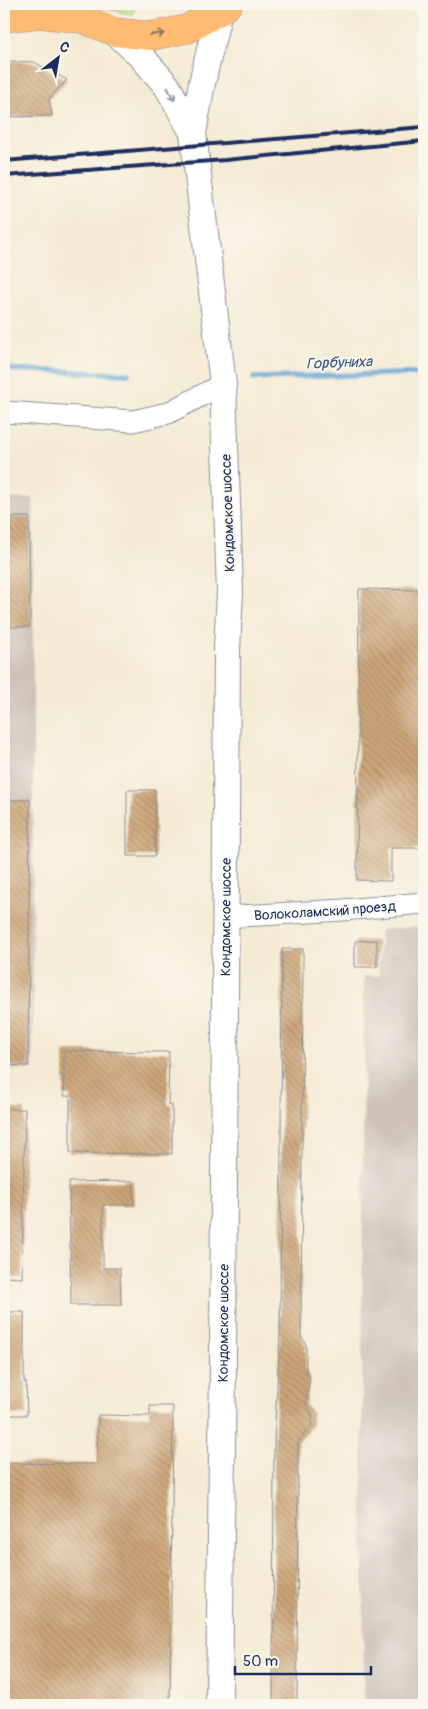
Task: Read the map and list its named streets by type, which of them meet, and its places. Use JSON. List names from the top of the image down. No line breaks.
{"streets":{"street":["Кондомское шоссе","Волоколамский проезд"]},"crossings":[["Кондомское шоссе","Волоколамский проезд"]],"water":["Горбуниха"],"scale_bar":"50 m","north":"top right"}
